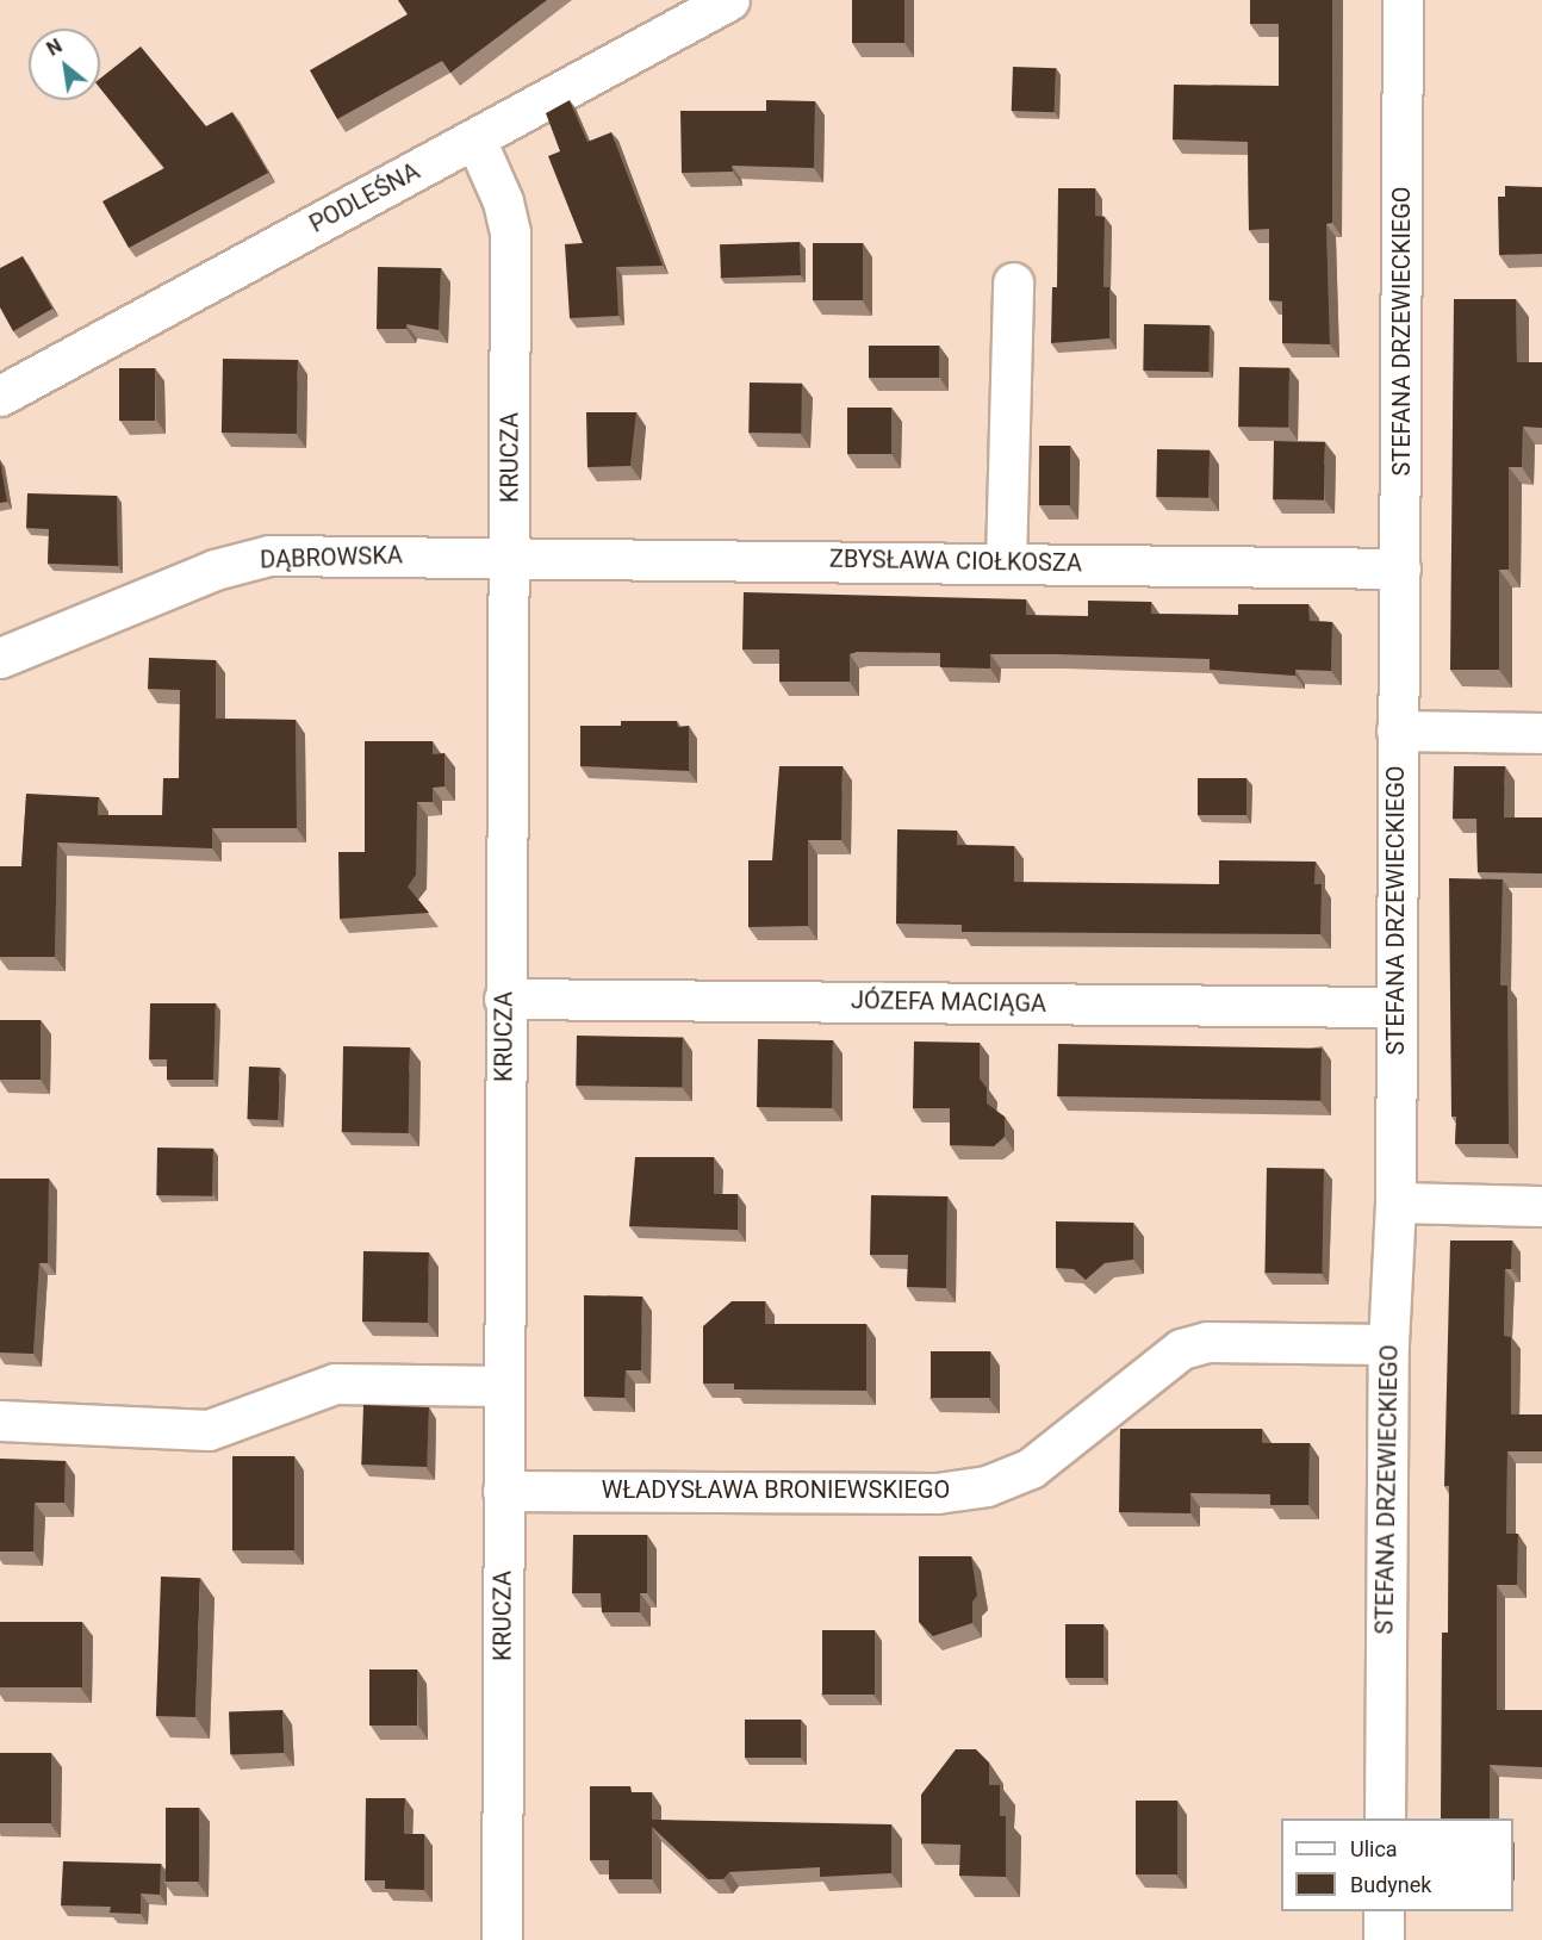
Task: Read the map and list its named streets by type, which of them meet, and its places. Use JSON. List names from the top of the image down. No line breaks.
{"streets":{"street":["PODLEŚNA","STEFANA DRZEWIECKIEGO","KRUCZA","DĄBROWSKA","ZBYSŁAWA CIOŁKOSZA","JÓZEFA MACIĄGA","WŁADYSŁAWA BRONIEWSKIEGO"]},"crossings":[["PODLEŚNA","KRUCZA"],["STEFANA DRZEWIECKIEGO","ZBYSŁAWA CIOŁKOSZA"],["STEFANA DRZEWIECKIEGO","JÓZEFA MACIĄGA"],["STEFANA DRZEWIECKIEGO","WŁADYSŁAWA BRONIEWSKIEGO"],["KRUCZA","DĄBROWSKA"],["KRUCZA","ZBYSŁAWA CIOŁKOSZA"],["KRUCZA","JÓZEFA MACIĄGA"],["KRUCZA","WŁADYSŁAWA BRONIEWSKIEGO"],["DĄBROWSKA","ZBYSŁAWA CIOŁKOSZA"]],"legend":["Ulica","Budynek"],"north":"top left"}
